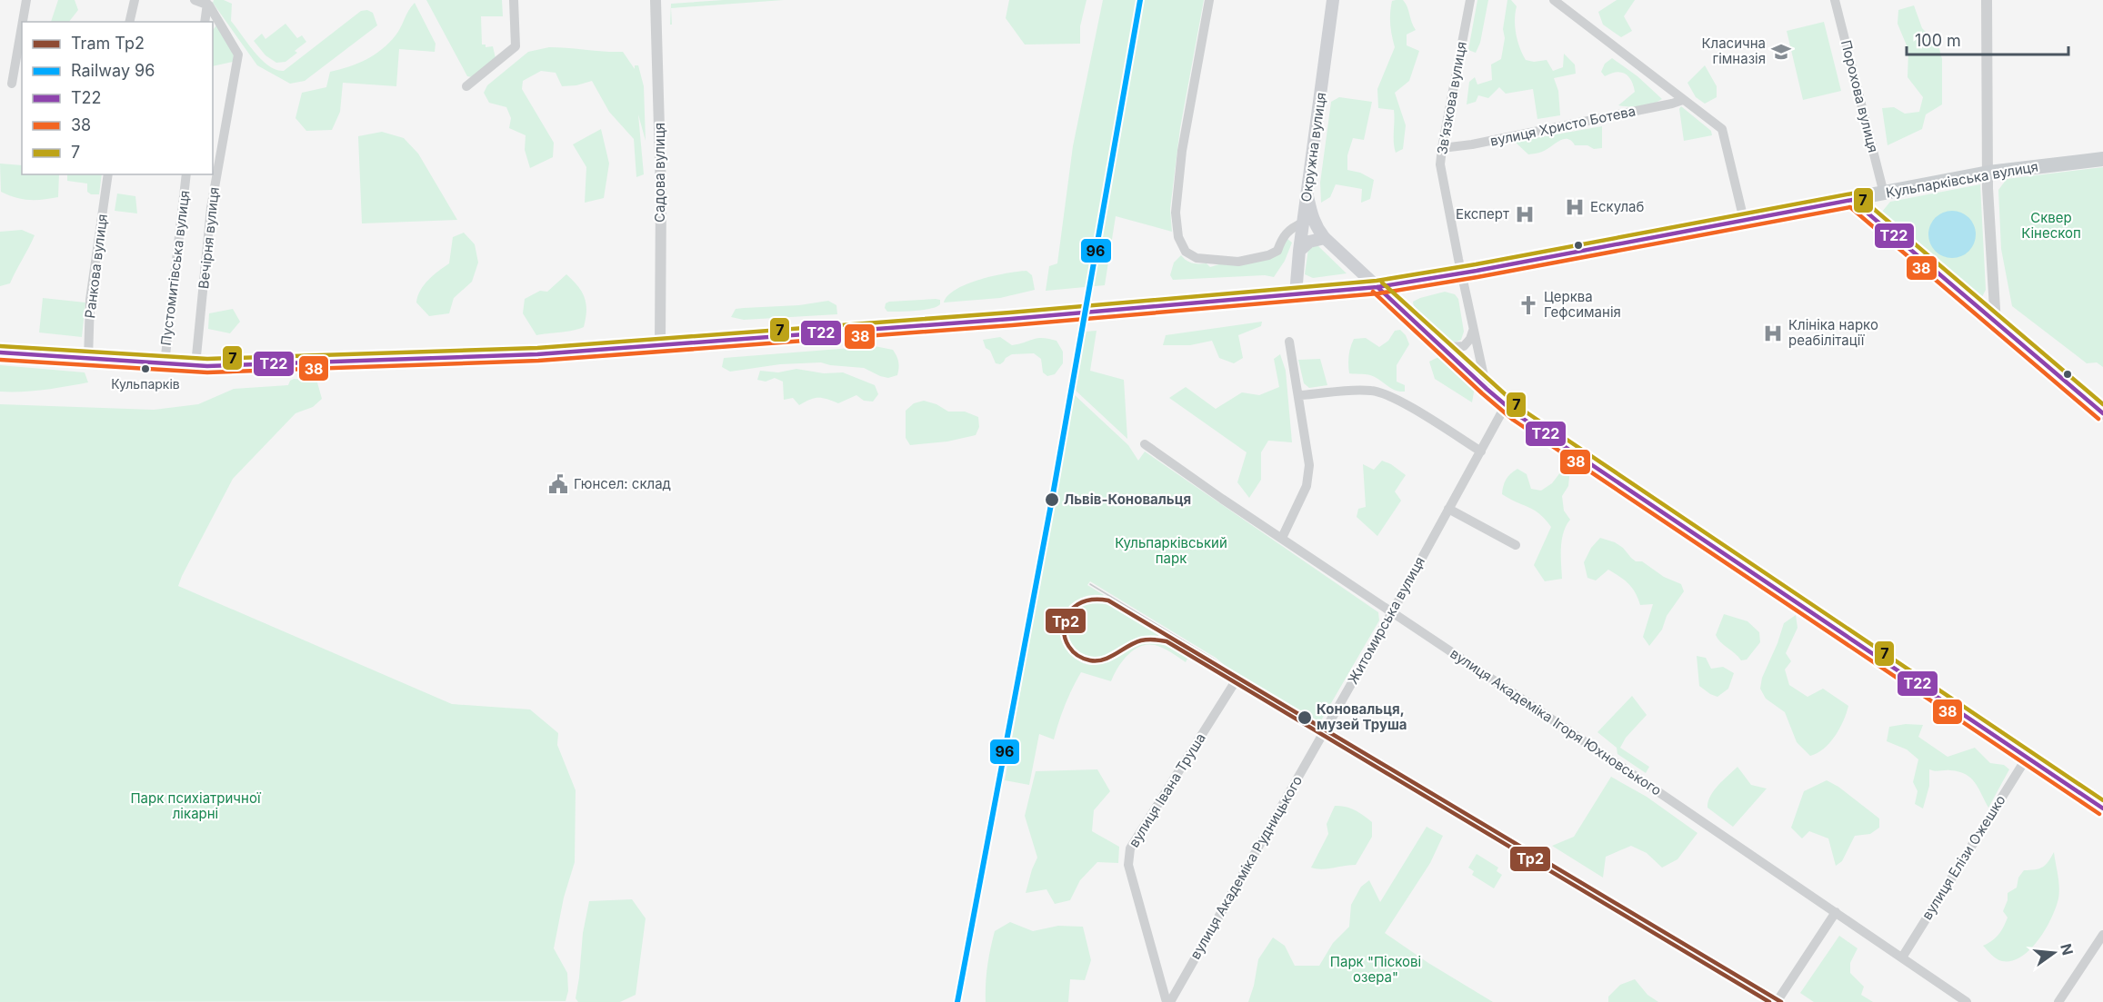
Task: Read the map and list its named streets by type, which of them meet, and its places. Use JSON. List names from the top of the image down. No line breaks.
{"streets":{"main road":["Окружна вулиця","Кульпарківська вулиця"],"street":["Порохова вулиця","Звʼязкова вулиця","вулиця Христо Ботева","Садова вулиця","Вечірня вулиця","Ранкова вулиця","Пустомитівська вулиця","Житомирська вулиця","вулиця Академіка Ігоря Юхновського","вулиця Івана Труша","вулиця Елізи Ожешко","вулиця Академіка Рудницького"]},"crossings":[["Порохова вулиця","Кульпарківська вулиця"],["Звʼязкова вулиця","вулиця Христо Ботева"],["Звʼязкова вулиця","Кульпарківська вулиця"],["Окружна вулиця","Кульпарківська вулиця"],["Садова вулиця","Кульпарківська вулиця"],["Кульпарківська вулиця","Вечірня вулиця"],["Кульпарківська вулиця","Ранкова вулиця"],["Кульпарківська вулиця","Пустомитівська вулиця"],["Житомирська вулиця","вулиця Академіка Ігоря Юхновського"],["Житомирська вулиця","вулиця Івана Труша"],["Житомирська вулиця","вулиця Академіка Рудницького"],["вулиця Академіка Ігоря Юхновського","вулиця Елізи Ожешко"],["вулиця Івана Труша","вулиця Академіка Рудницького"]],"parks":["Сквер Кінескоп","Кульпарківський парк","Парк психіатричної лікарні","Парк \"Піскові озера\""],"places":{"school or university":["Класична гімназія"],"hospital":["Ескулаб","Експерт","Клініка нарко реабілітації"],"church":["Церква Гефсиманія"],"other":["Кульпарків","Львів-Коновальця","Коновальця, музей Труша"],"public building":["Гюнсел: склад"]},"lines":["rail line 96","transit line 7","transit line Т22","transit line 38","tram line Тр2"],"legend":["Tram Тр2","Railway 96","Т22","38","7"],"scale_bar":"100 m","north":"right"}
